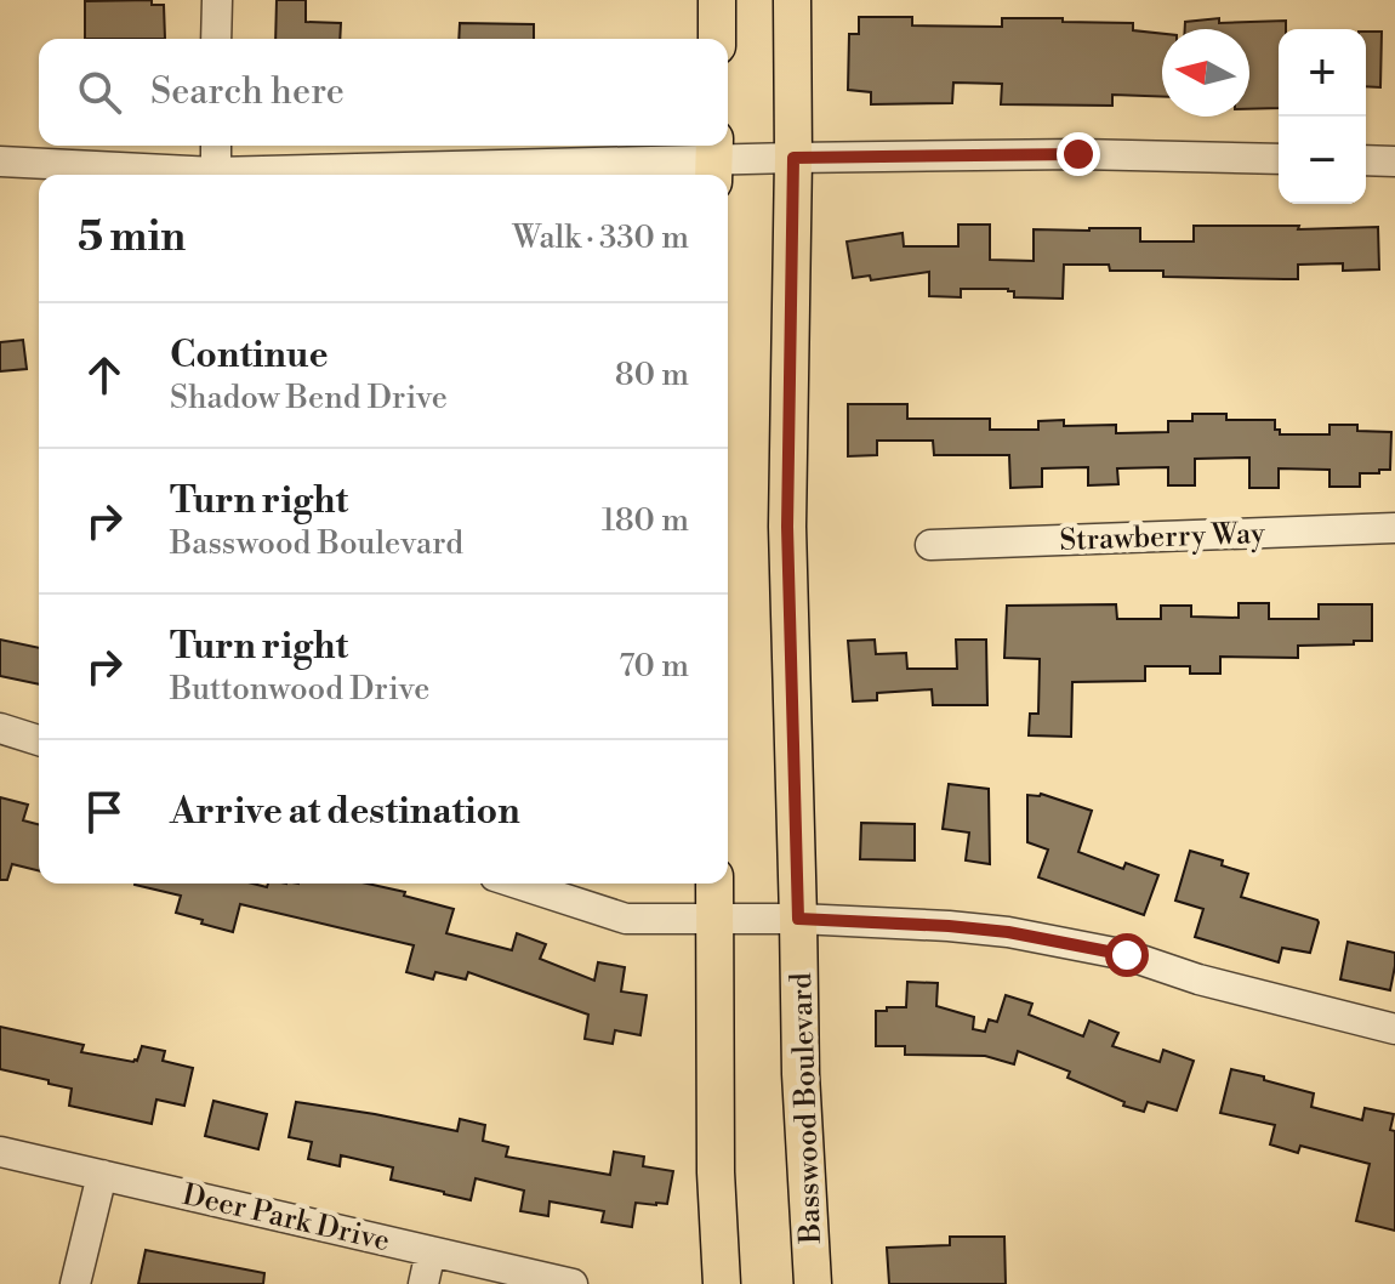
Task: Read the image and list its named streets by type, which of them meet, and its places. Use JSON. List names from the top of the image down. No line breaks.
{"streets":{"main road":["Basswood Boulevard"],"street":["Strawberry Way","Deer Park Drive"]},"north":"left","page":{"map_buttons":["+","−"],"search":"Search here","heading":["5 min","Walk · 330 m"],"list":[["Continue","Shadow Bend Drive","80 m"],["Turn right","Basswood Boulevard","180 m"],["Turn right","Buttonwood Drive","70 m"],"Arrive at destination"]}}
